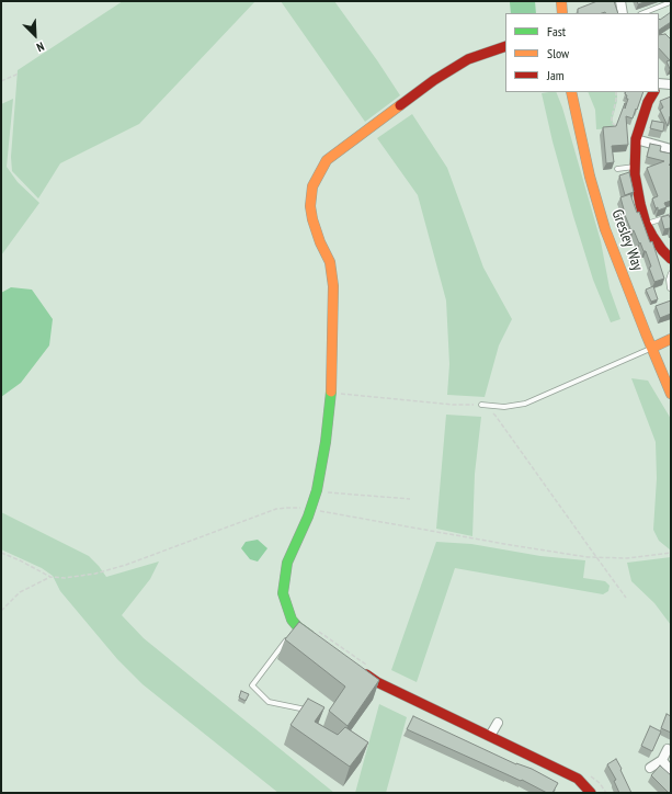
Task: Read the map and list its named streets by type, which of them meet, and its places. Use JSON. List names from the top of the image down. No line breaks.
{"streets":{"street":["Gresley Way"]},"legend":["Fast","Slow","Jam"],"north":"bottom right"}
